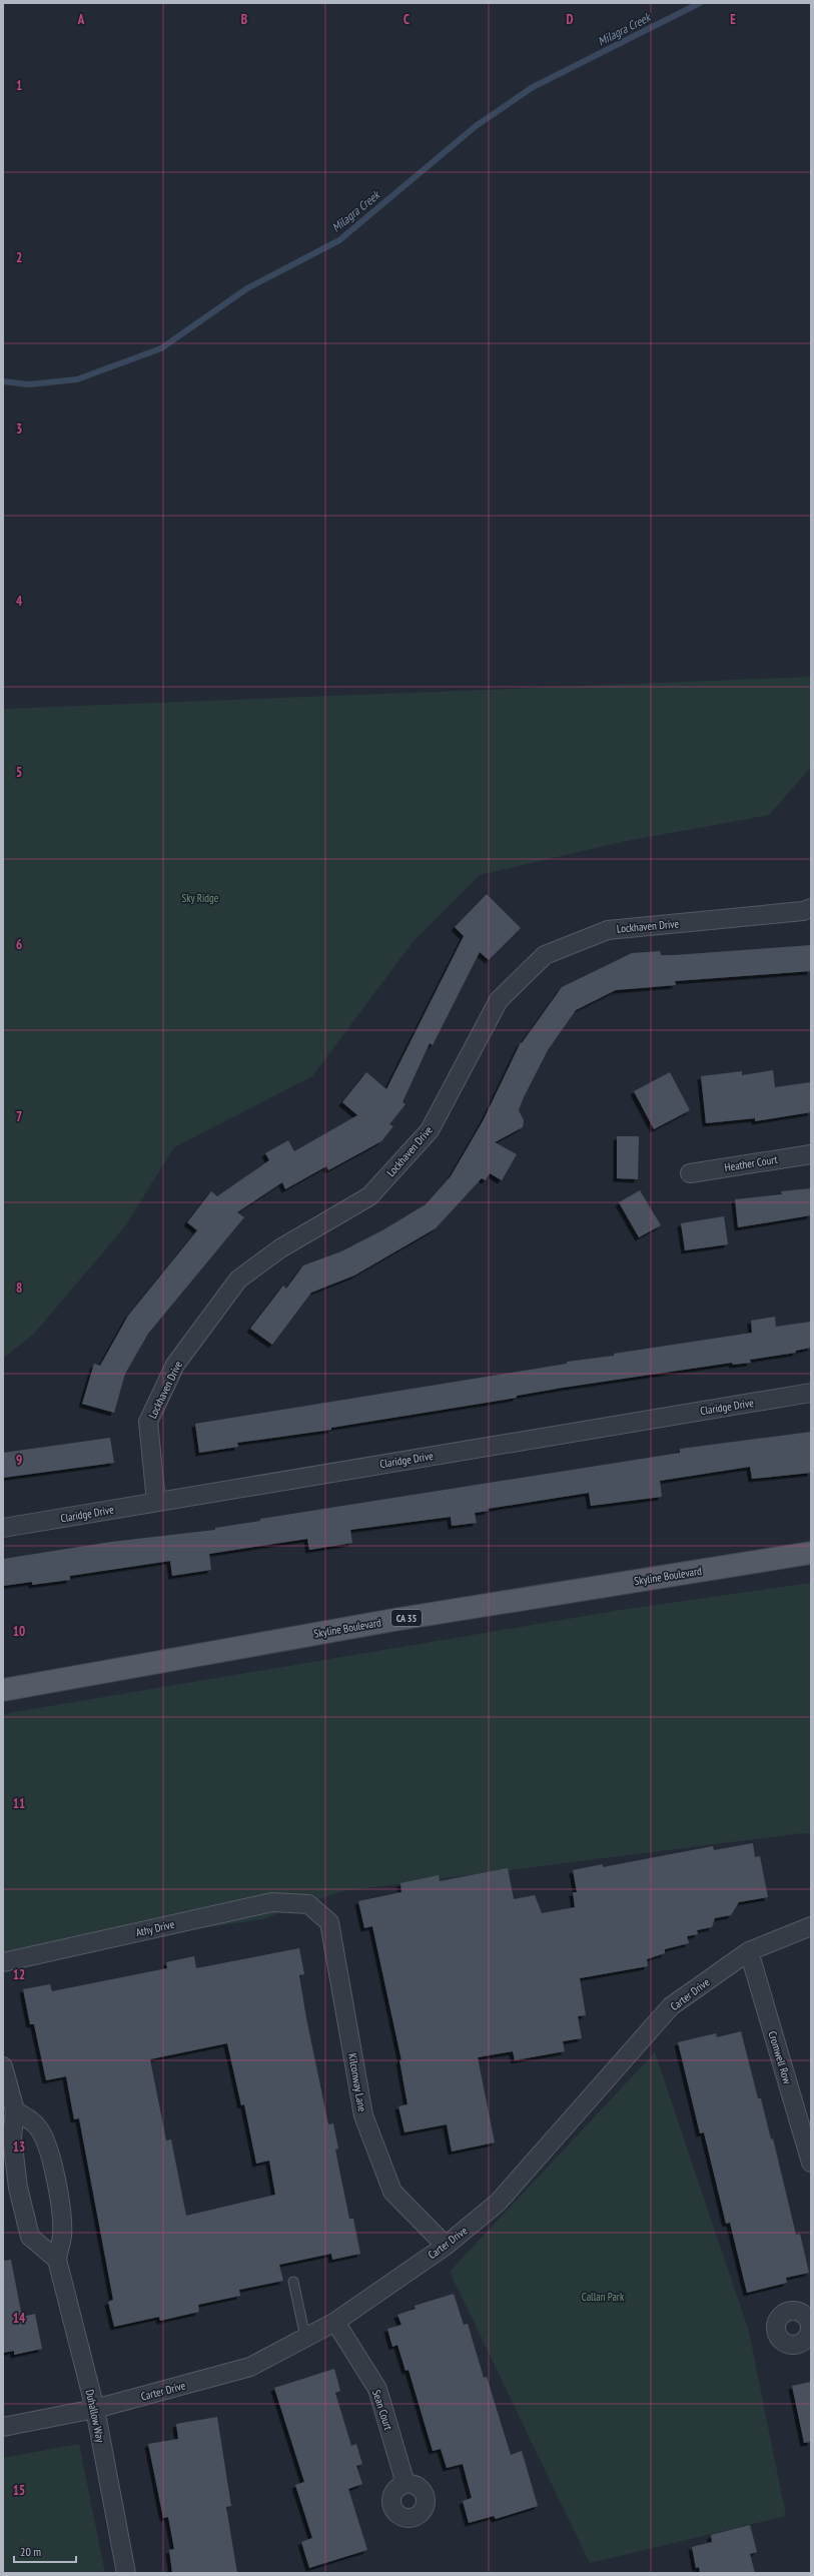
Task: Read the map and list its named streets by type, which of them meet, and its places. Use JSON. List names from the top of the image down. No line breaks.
{"streets":{"main road":["Skyline Boulevard","CA 35"],"street":["Lockhaven Drive","Heather Court","Claridge Drive","Athy Drive","Carter Drive","Cromwell Row","Kilconway Lane","Sean Court","Duhallow Way"]},"crossings":[["Lockhaven Drive","Claridge Drive"],["Athy Drive","Kilconway Lane"],["Carter Drive","Cromwell Row"],["Carter Drive","Kilconway Lane"],["Carter Drive","Sean Court"],["Carter Drive","Duhallow Way"]],"water":["Milagra Creek"],"parks":["Sky Ridge","Callan Park"],"scale_bar":"20 m","grid":{"columns":["A","B","C","D","E"],"rows":["1","2","3","4","5","6","7","8","9","10","11","12","13","14","15"]}}
